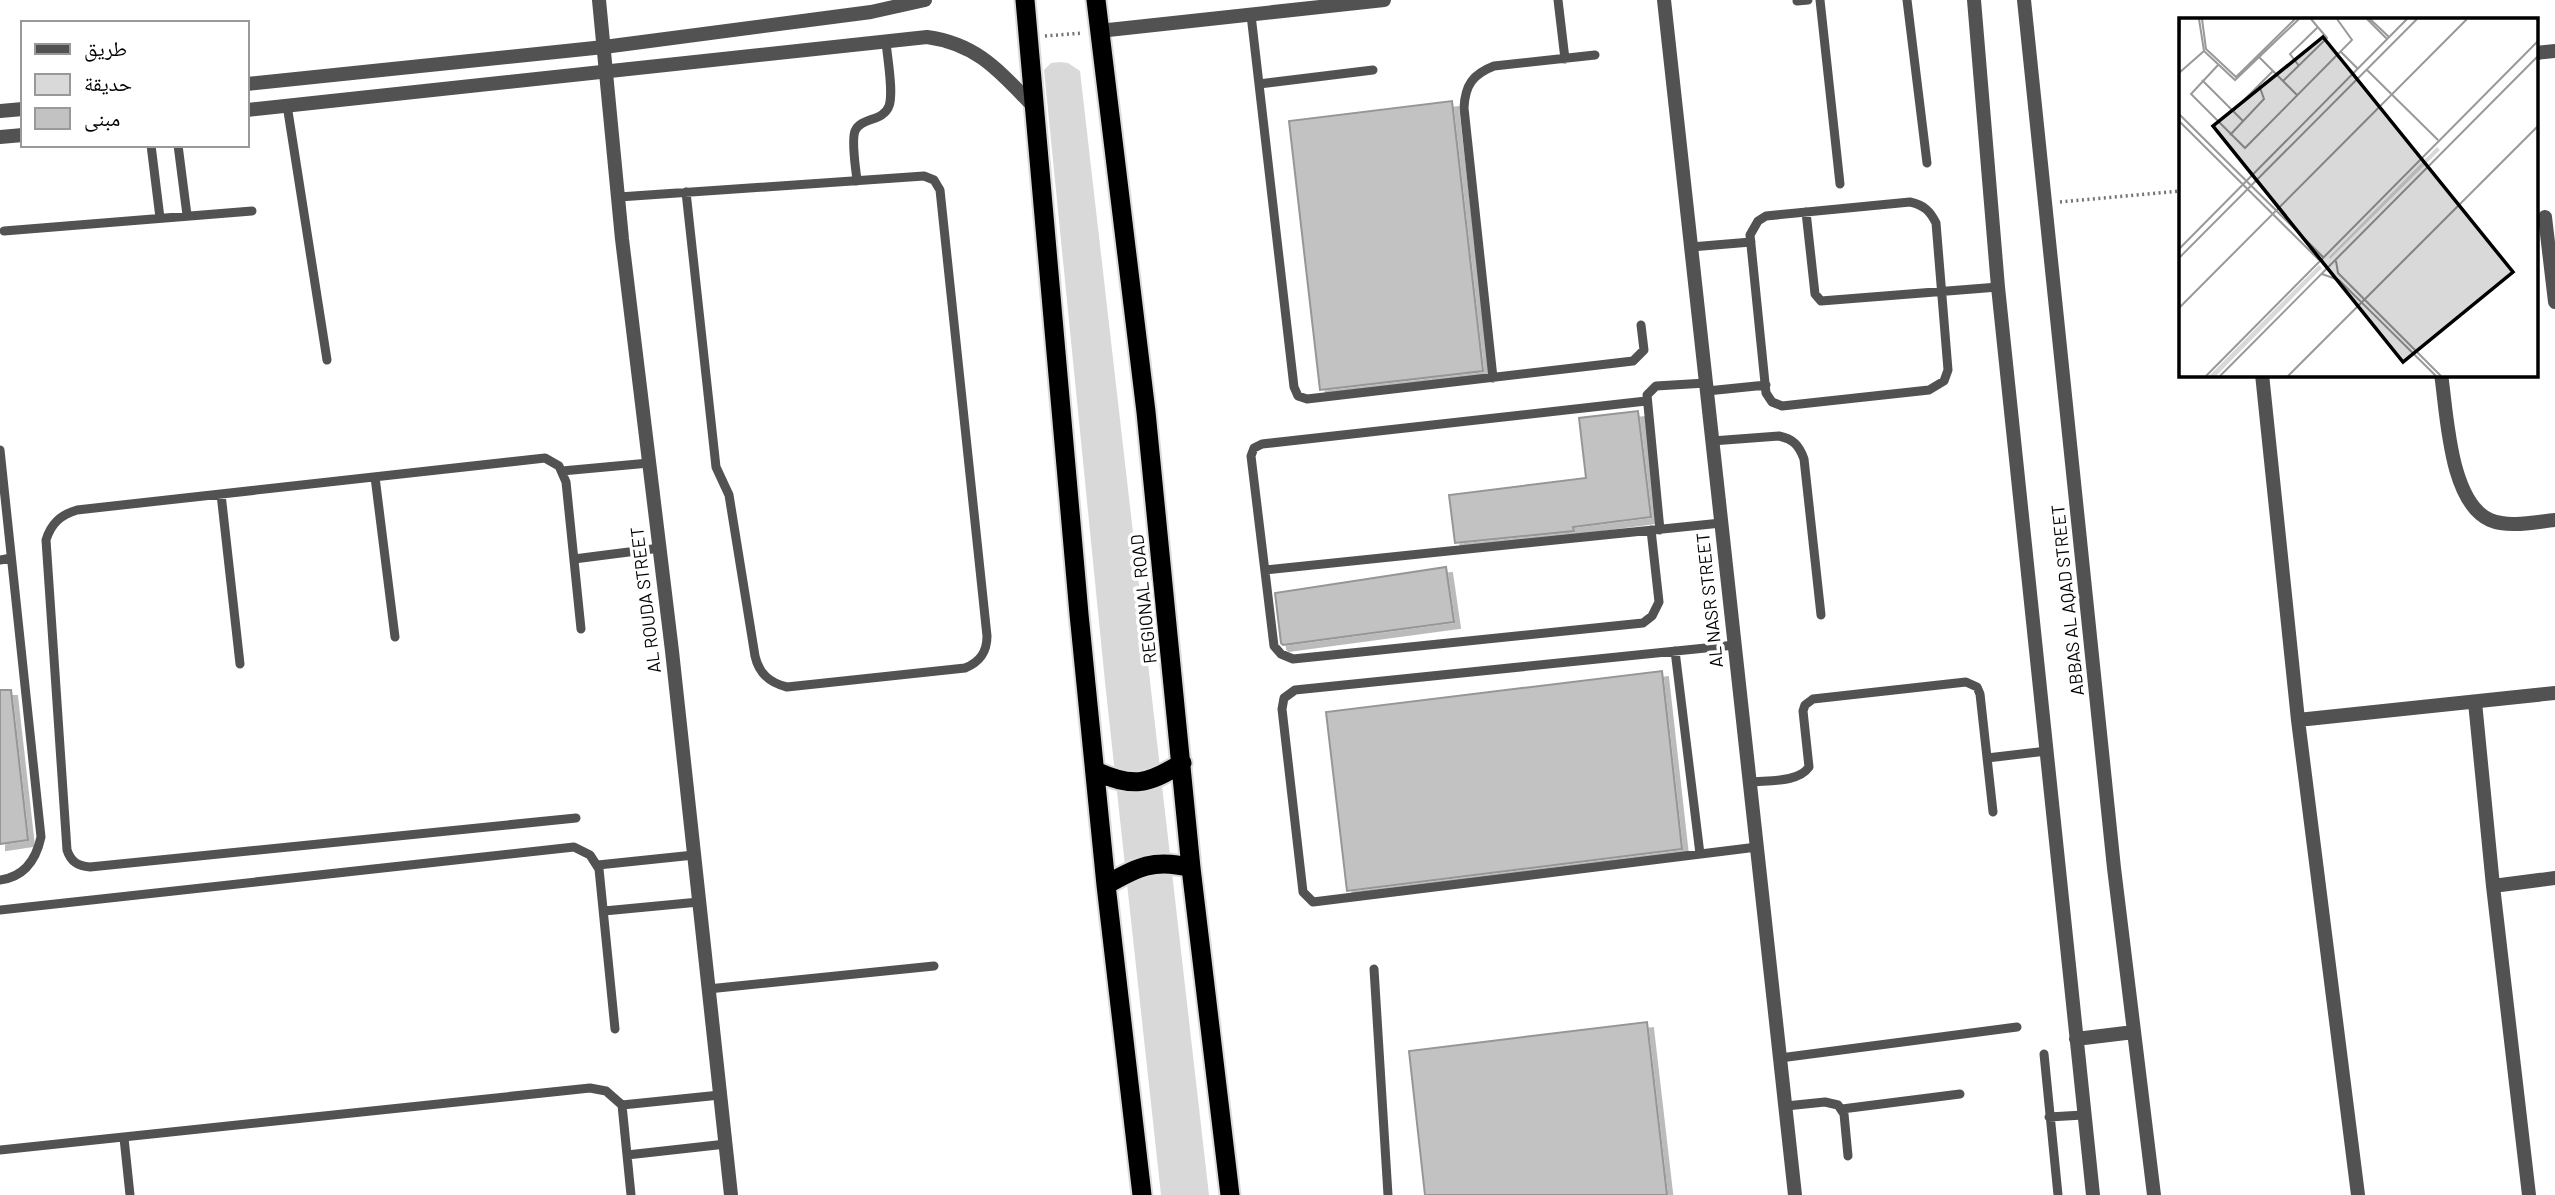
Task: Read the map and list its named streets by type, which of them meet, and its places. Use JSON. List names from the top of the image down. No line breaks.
{"streets":{"highway":["REGIONAL ROAD"],"street":["AL ROUDA STREET","AL NASR STREET","ABBAS AL AQAD STREET"]},"legend":["طريق","حديقة","مبنى"]}
